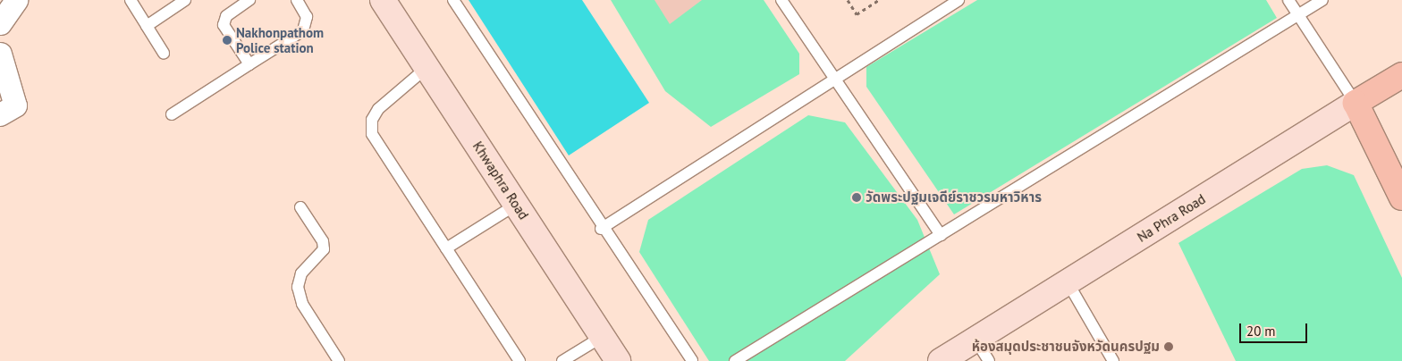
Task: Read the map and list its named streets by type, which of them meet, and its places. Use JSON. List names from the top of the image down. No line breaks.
{"streets":{"main road":["Khwaphra Road","Na Phra Road"]},"places":["Nakhonpathom Police station","วัดพระปฐมเจดีย์ราชวรมหาวิหาร","ห้องสมุดประชาชนจังหวัดนครปฐม"],"scale_bar":"20 m"}
